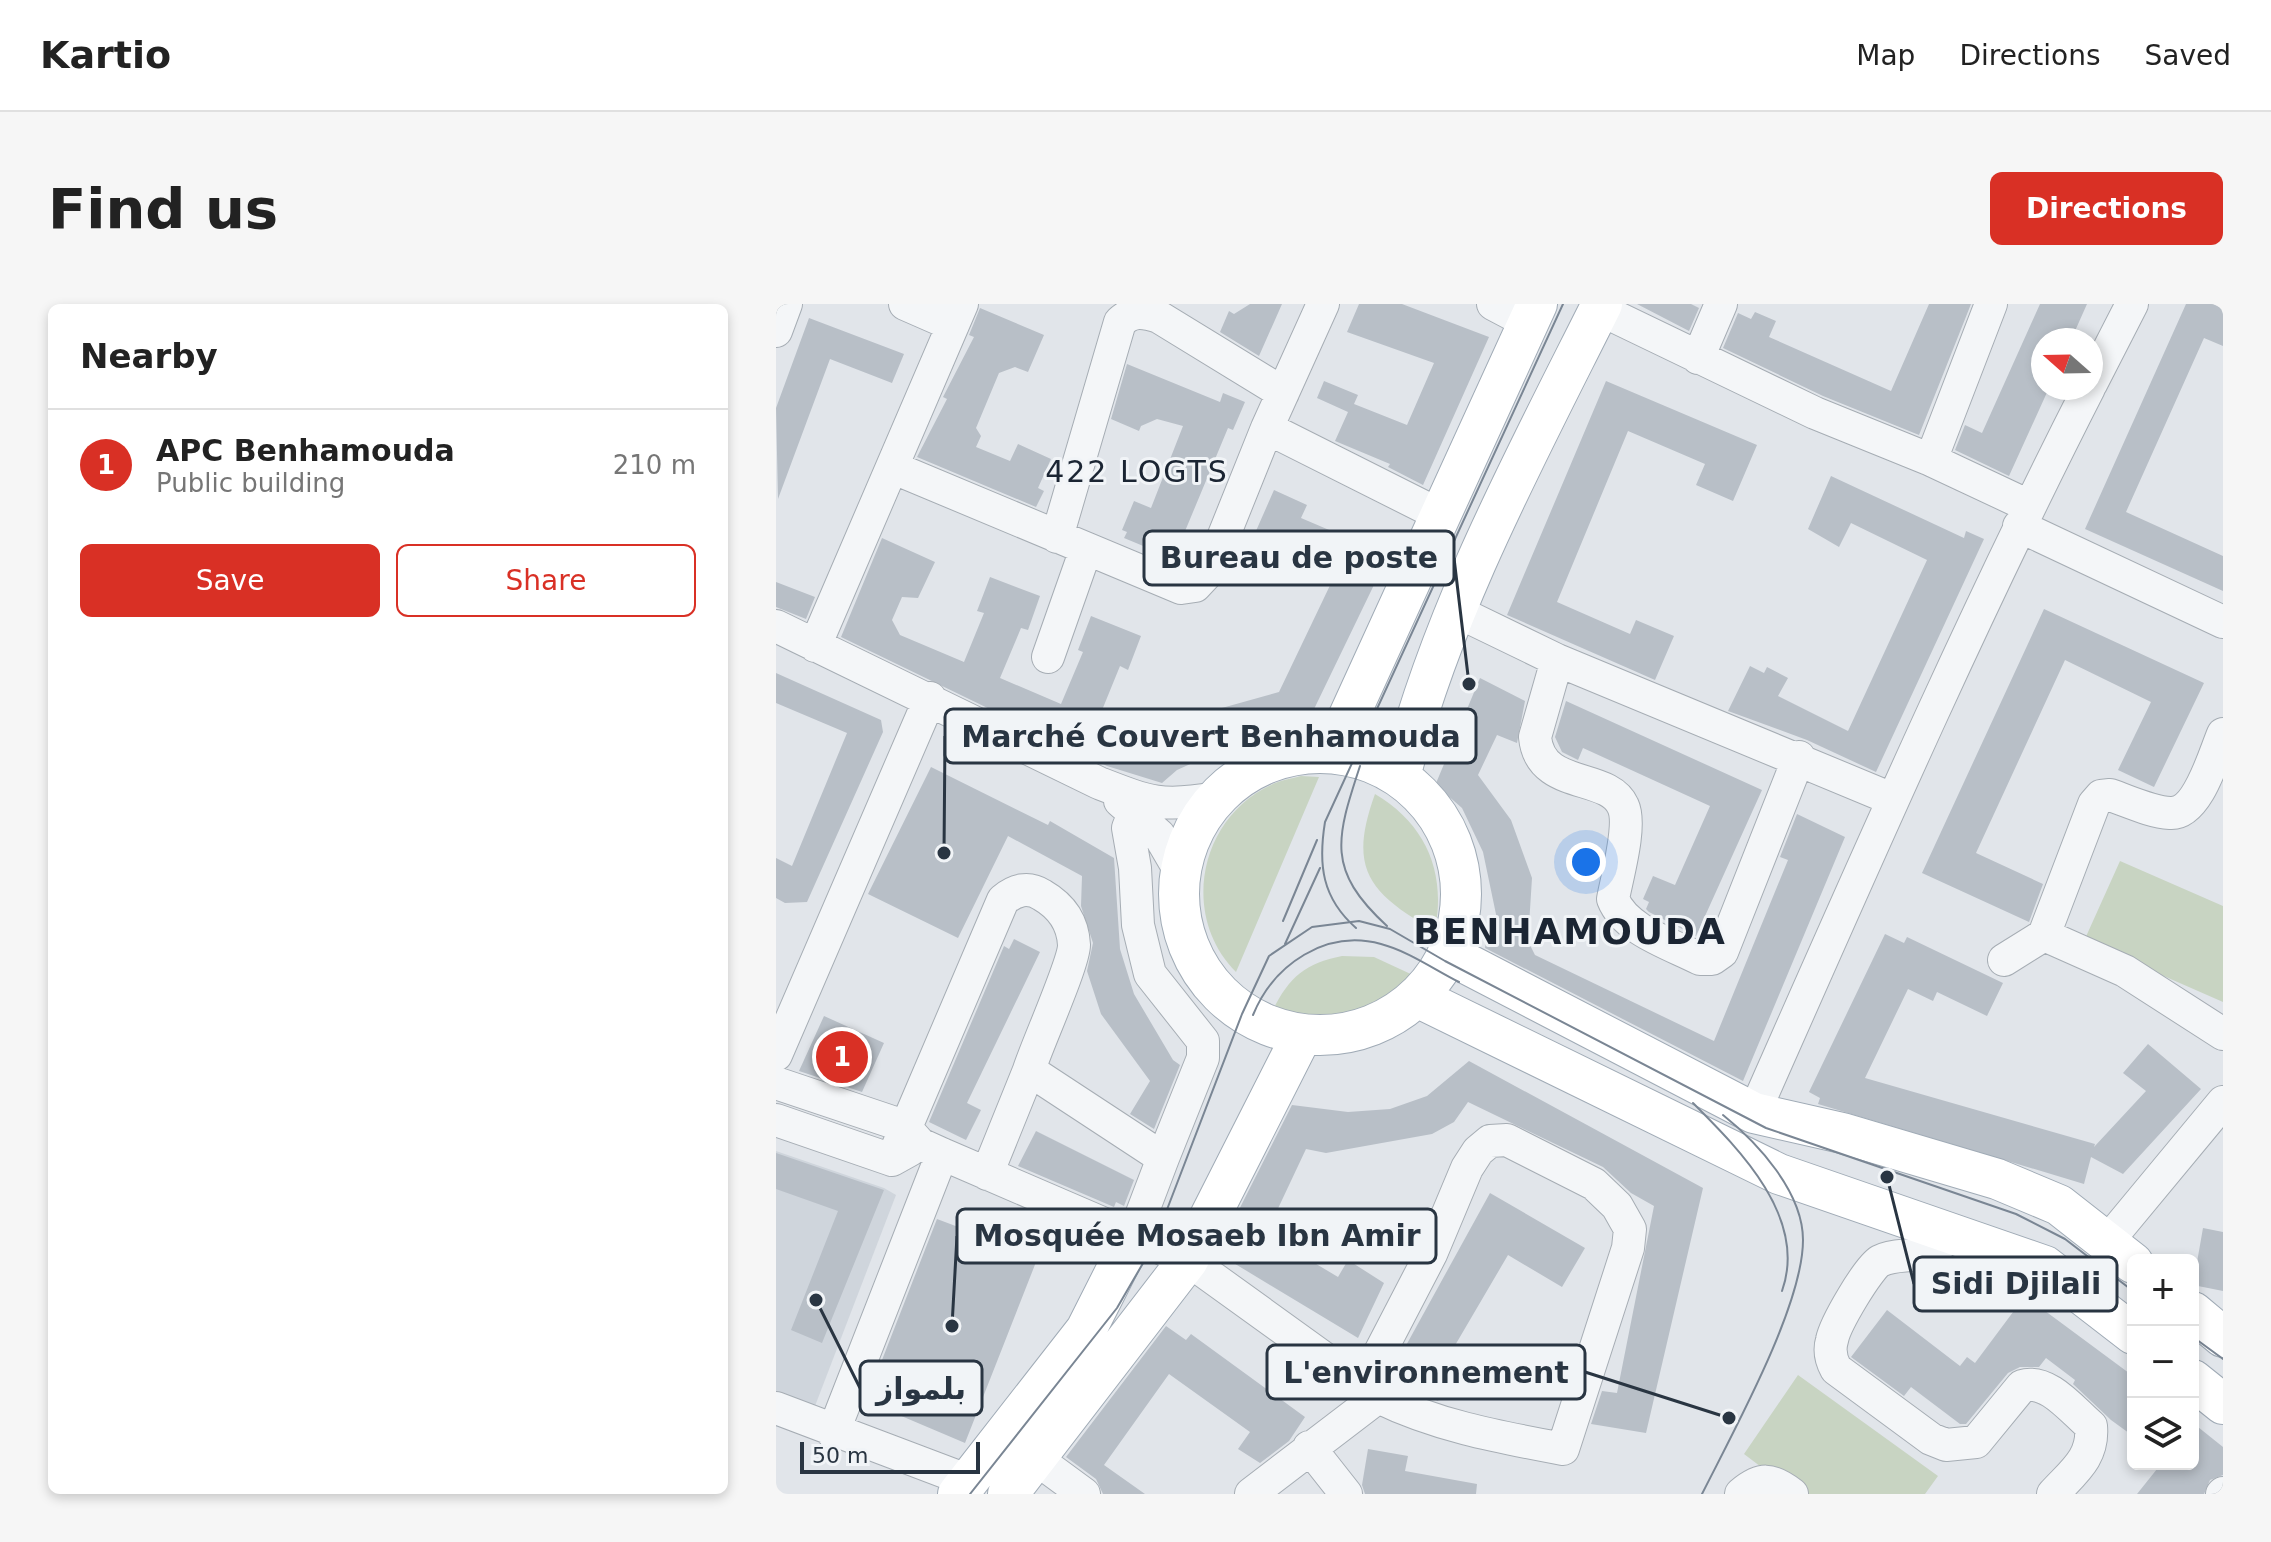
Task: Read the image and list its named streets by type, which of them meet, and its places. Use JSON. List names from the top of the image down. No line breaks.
{"districts":["422 LOGTS","BENHAMOUDA"],"places":["Bureau de poste","Marché Couvert Benhamouda","Sidi Djilali","بلمواز","Mosquée Mosaeb Ibn Amir","L'environnement"],"scale_bar":"50 m","north":"left","page":{"header":"Kartio","nav":["Map","Directions","Saved"],"buttons":["Directions",["Save","Share"]],"title":"Find us","heading":"Nearby","list":[{"mark":"1","name":"APC Benhamouda","note":"Public building","value":"210 m"}],"pins":"1","map_buttons":["+","−"],"scale":"50 m"}}
